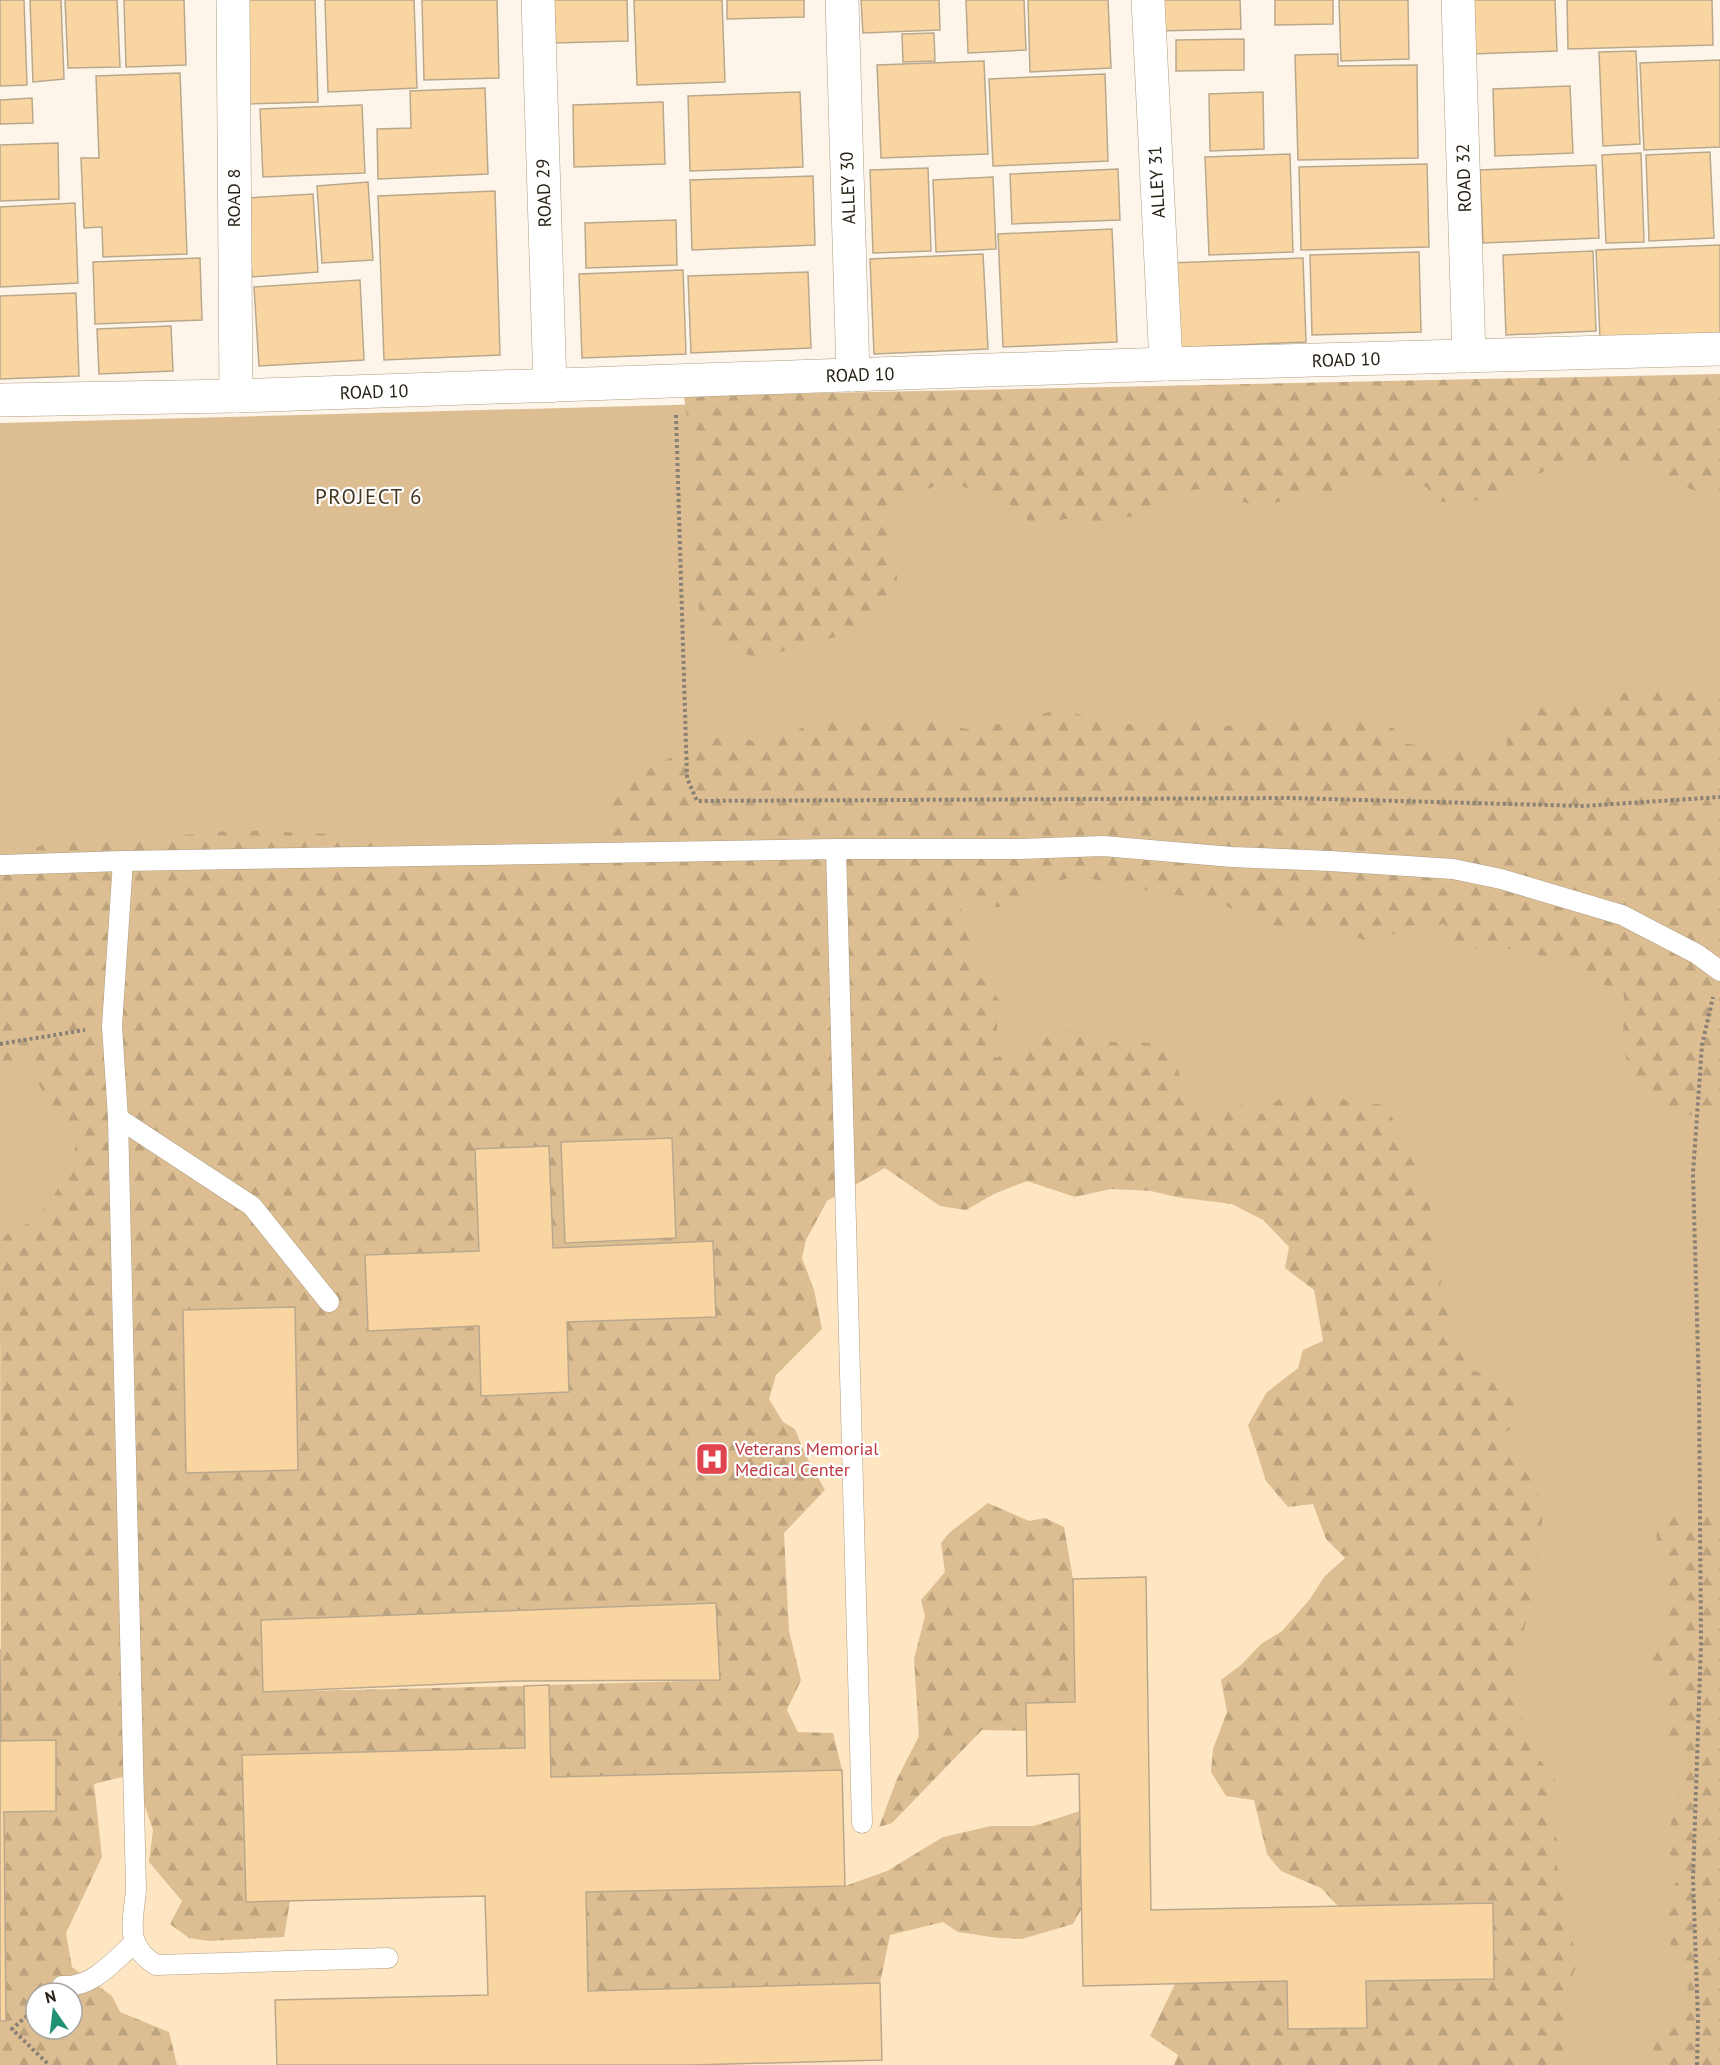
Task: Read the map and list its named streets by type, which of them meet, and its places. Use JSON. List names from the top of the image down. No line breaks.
{"streets":{"street":["ROAD 32","ALLEY 31","ALLEY 30","ROAD 29","ROAD 8","ROAD 10"]},"crossings":[["ROAD 32","ROAD 10"],["ALLEY 31","ROAD 10"],["ALLEY 30","ROAD 10"],["ROAD 29","ROAD 10"],["ROAD 8","ROAD 10"]],"districts":["PROJECT 6"],"places":{"hospital":["Veterans Memorial Medical Center"]},"north":"top"}
